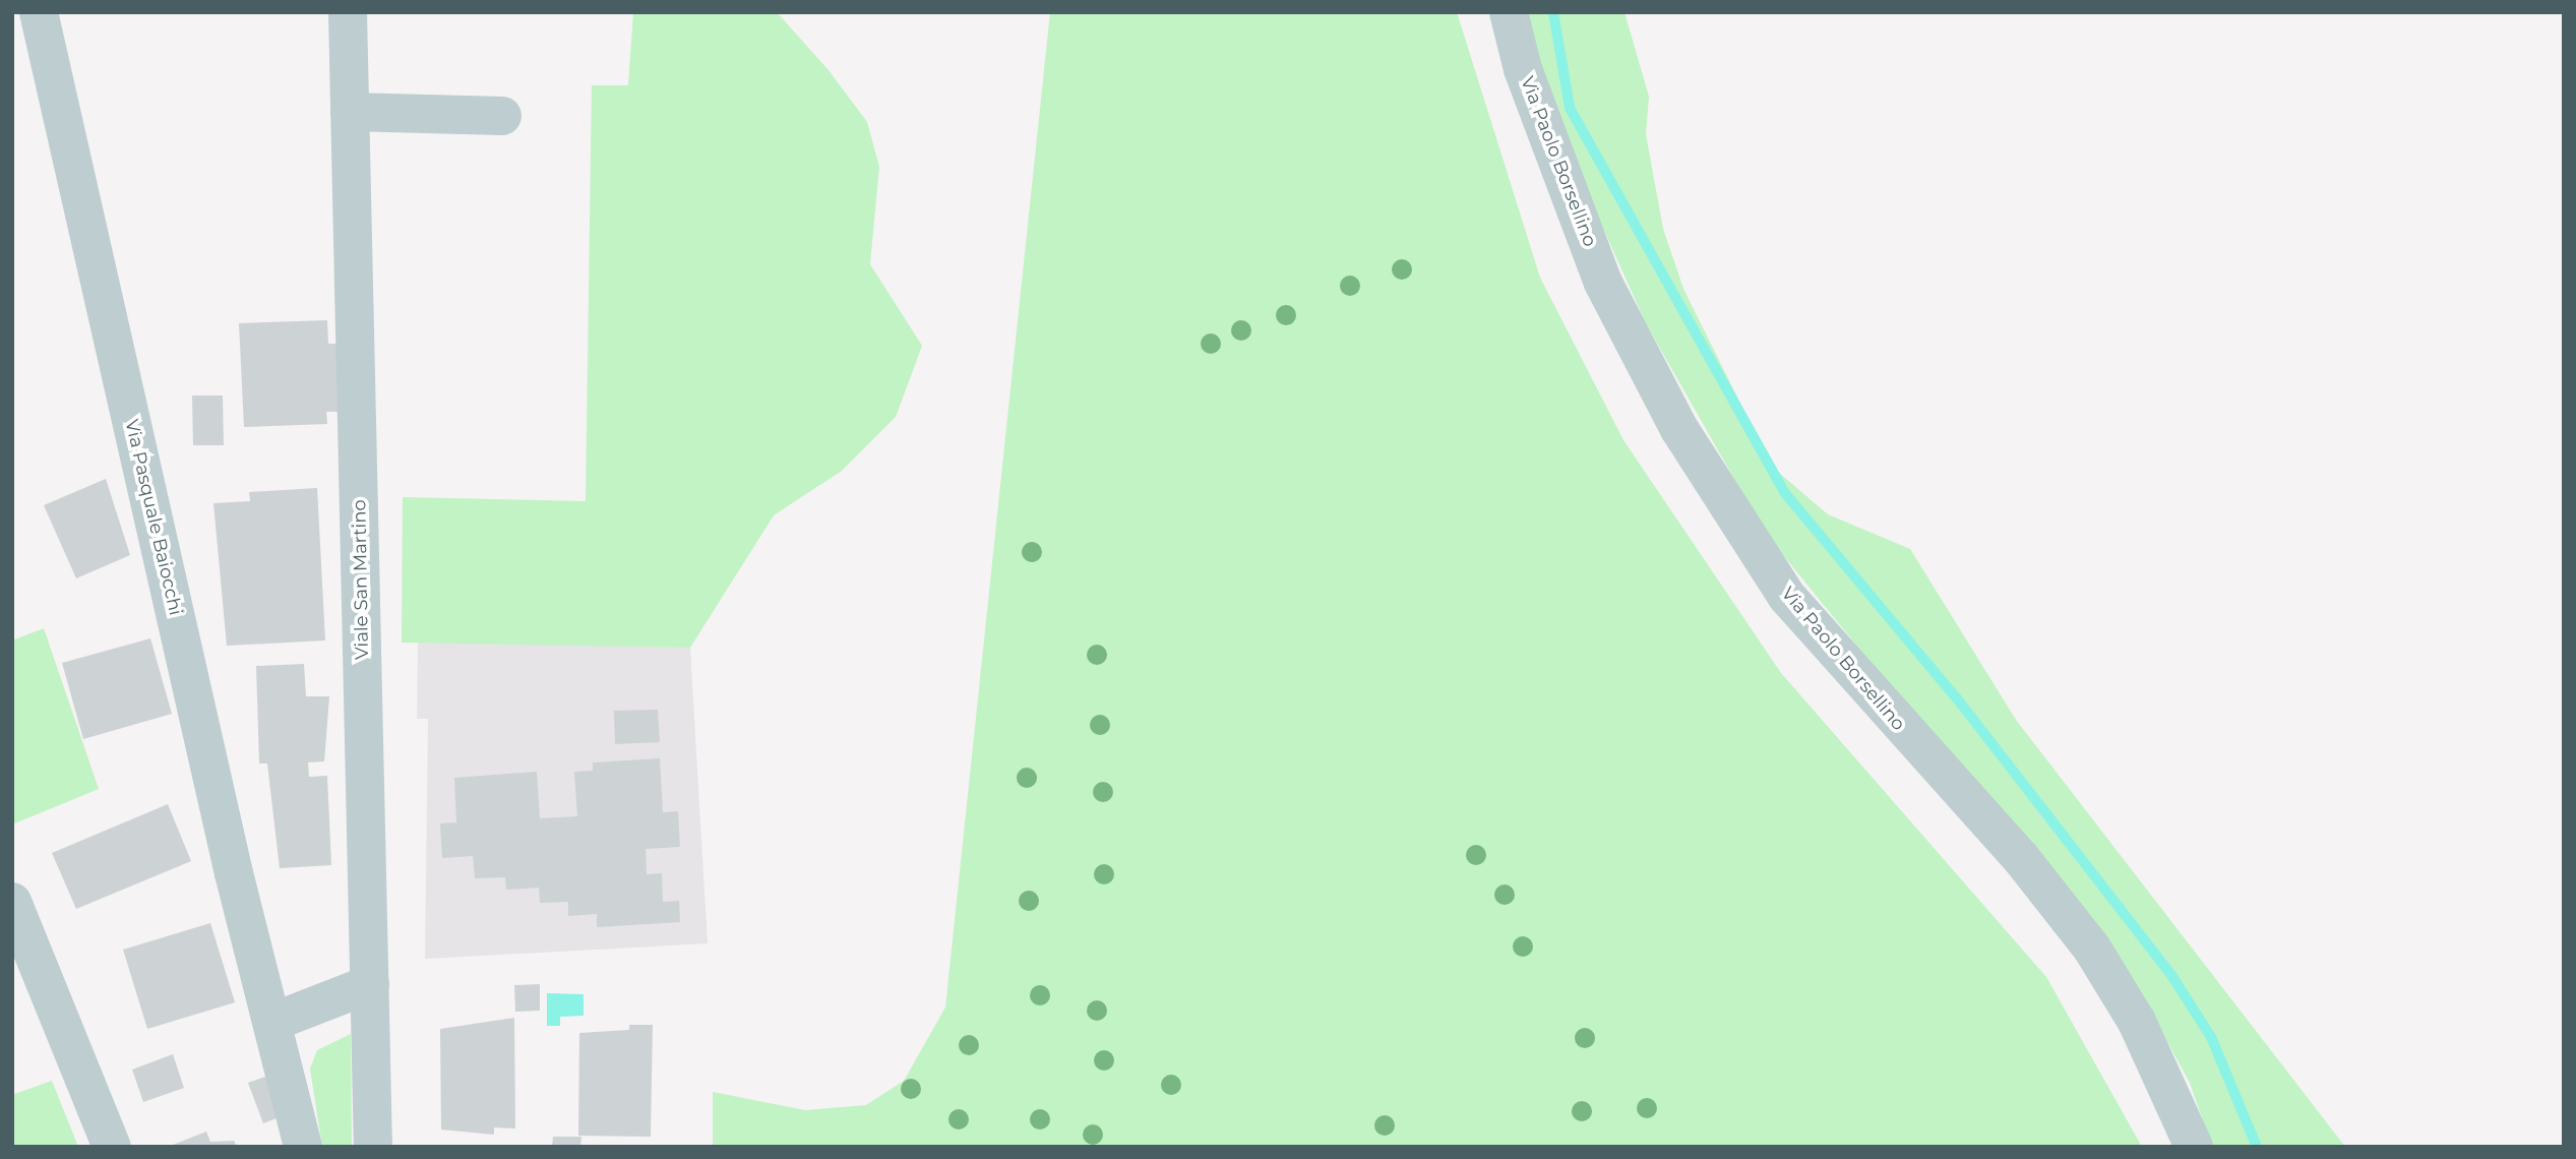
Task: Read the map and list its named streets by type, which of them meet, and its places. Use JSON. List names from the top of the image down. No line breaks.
{"streets":{"street":["Via Paolo Borsellino","Via Pasquale Baiocchi","Viale San Martino"]}}
